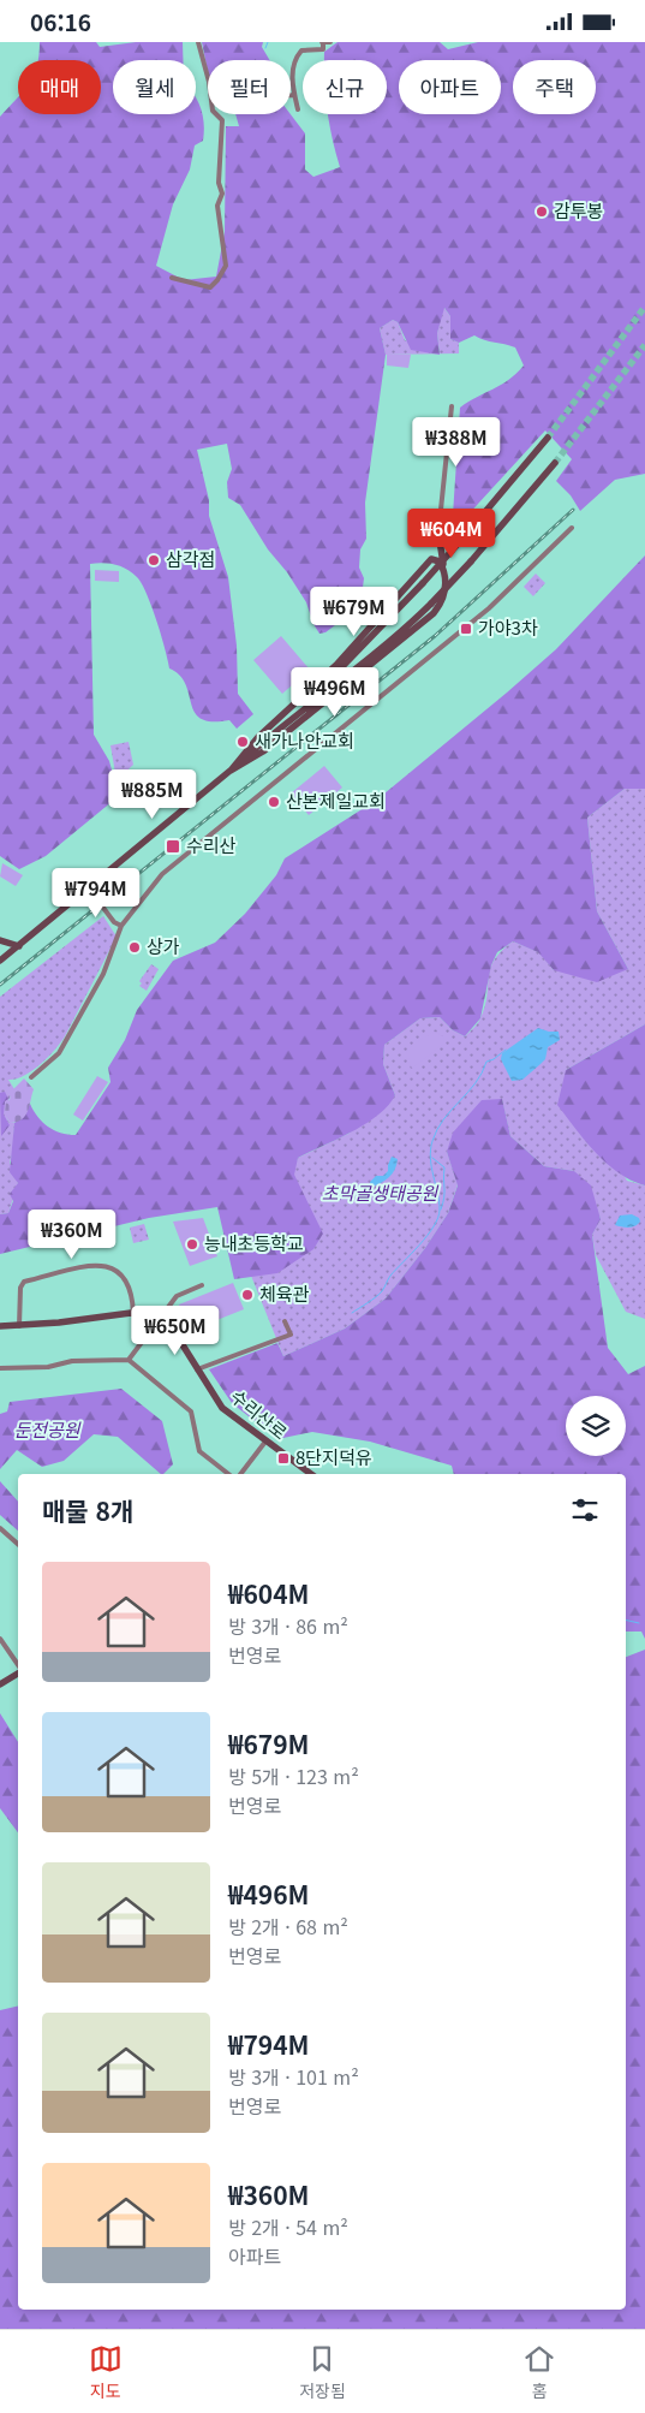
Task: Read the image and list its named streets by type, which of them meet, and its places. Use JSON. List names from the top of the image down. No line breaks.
{"streets":{"street":["수리산로"]},"parks":["초막골생태공원","둔전공원"],"places":{"other":["감투봉","삼각점","새가나안교회","산본제일교회","상가","능내초등학교","체육관"],"transit":["가야3차","수리산","8단지덕유"]},"page":{"status":"06:16","chip":["매매","월세","필터","신규","아파트","주택"],"price":["₩388M","₩604M","₩679M","₩496M","₩885M","₩794M","₩360M","₩650M"],"heading":"매물 8개","list":[{"name":"₩604M","note":"방 3개 · 86 m² · 번영로"},{"name":"₩679M","note":"방 5개 · 123 m² · 번영로"},{"name":"₩496M","note":"방 2개 · 68 m² · 번영로"},{"name":"₩794M","note":"방 3개 · 101 m² · 번영로"},{"name":"₩360M","note":"방 2개 · 54 m² · 아파트"}],"tabs":["지도","저장됨","홈"]}}
